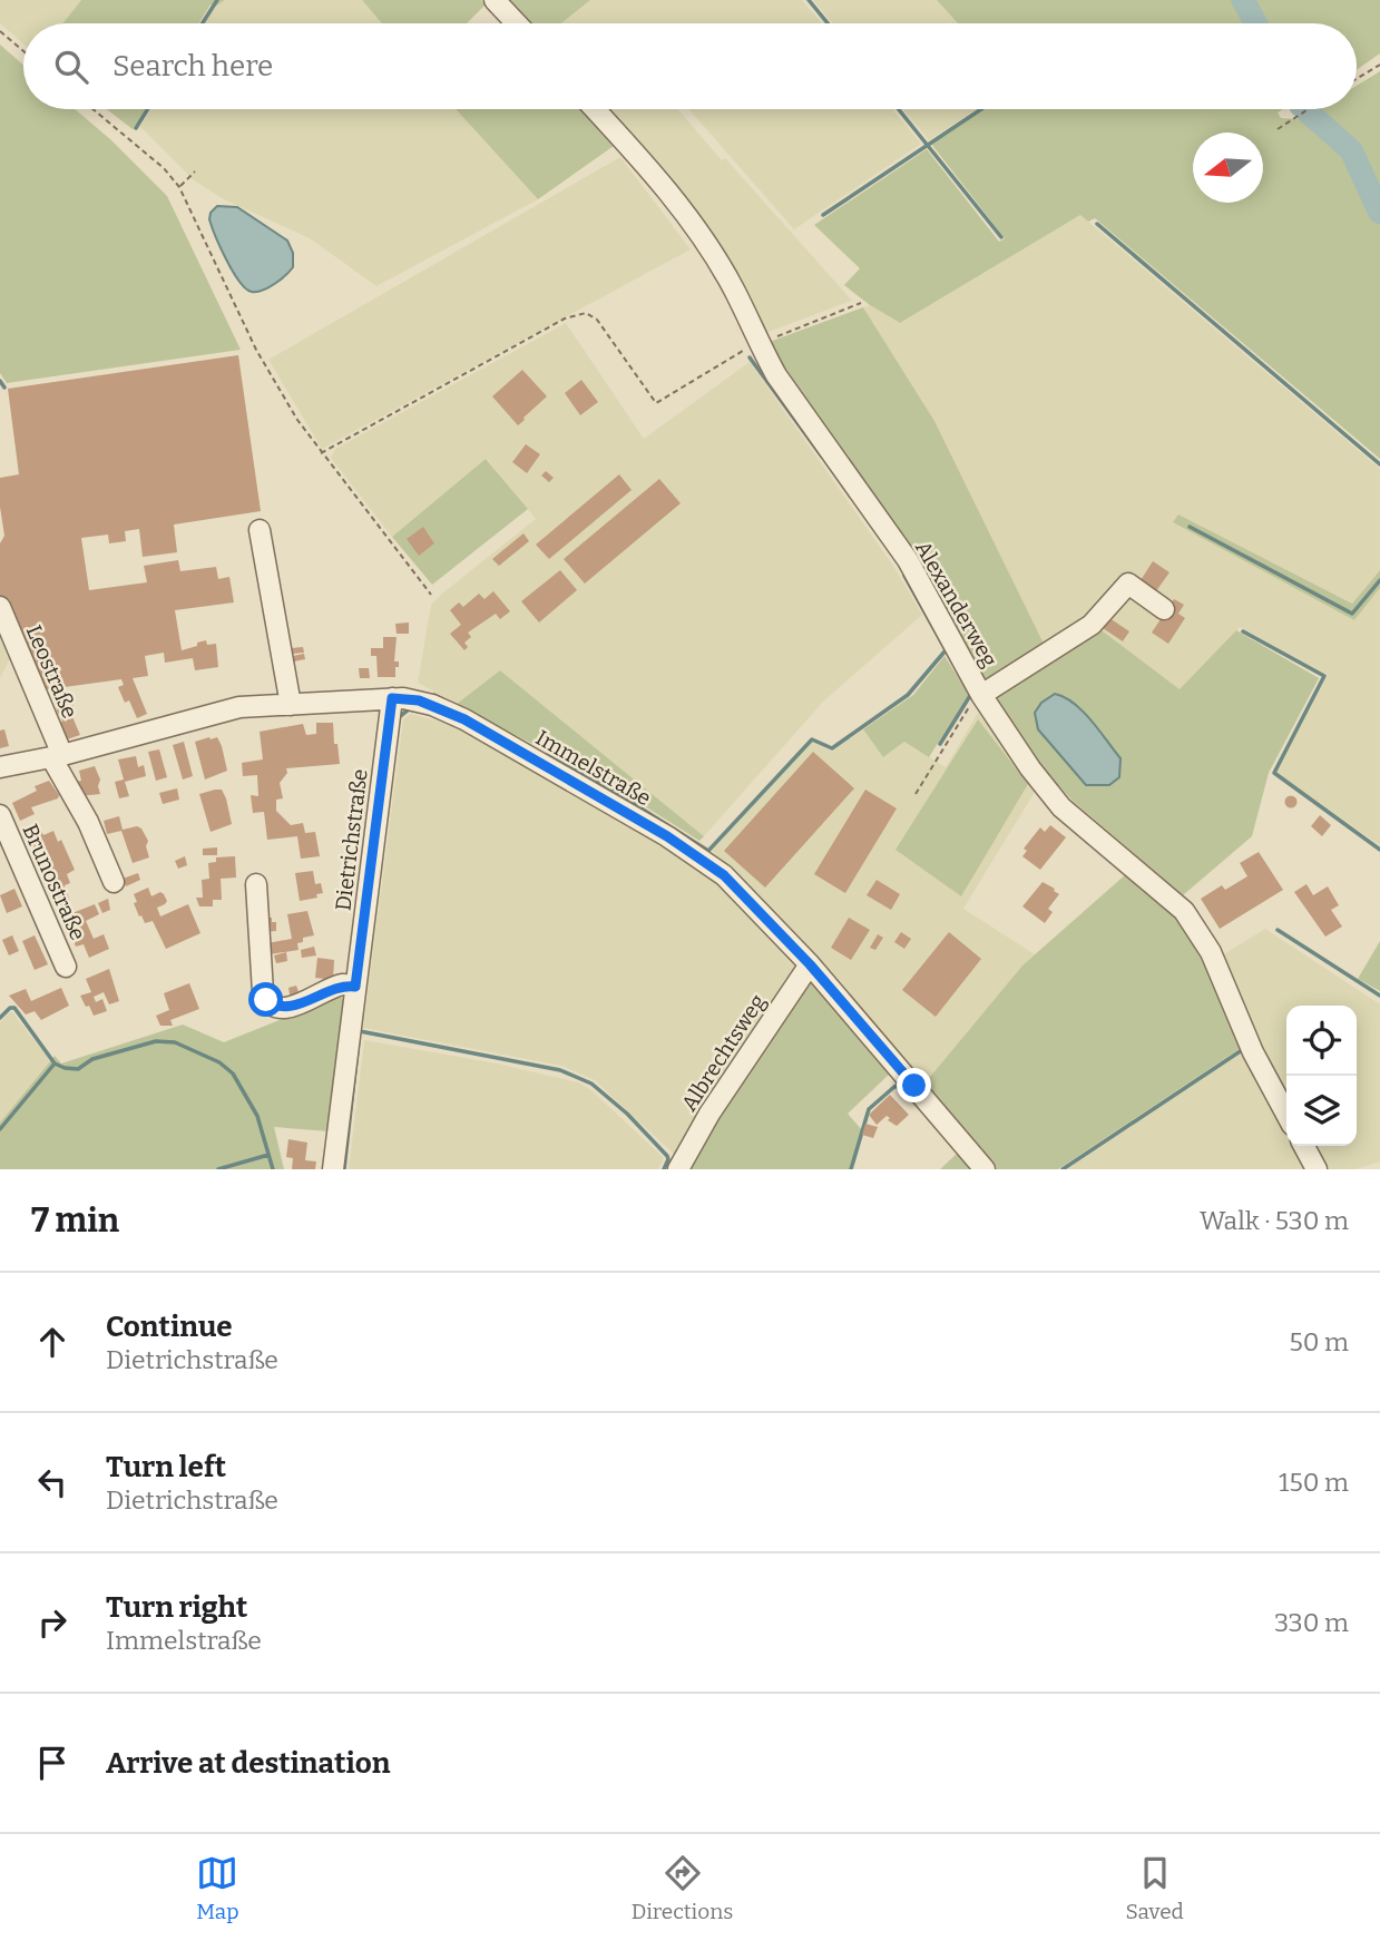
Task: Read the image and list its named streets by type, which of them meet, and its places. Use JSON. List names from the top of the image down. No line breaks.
{"streets":{"street":["Alexanderweg","Leostraße","Immelstraße","Dietrichstraße","Brunostraße","Albrechtsweg"]},"crossings":[["Leostraße","Immelstraße"],["Immelstraße","Dietrichstraße"],["Immelstraße","Albrechtsweg"]],"north":"left","page":{"search":"Search here","heading":["7 min","Walk · 530 m"],"list":[["Continue","Dietrichstraße","50 m"],["Turn left","Dietrichstraße","150 m"],["Turn right","Immelstraße","330 m"],"Arrive at destination"],"nav":["Map","Directions","Saved"]}}
